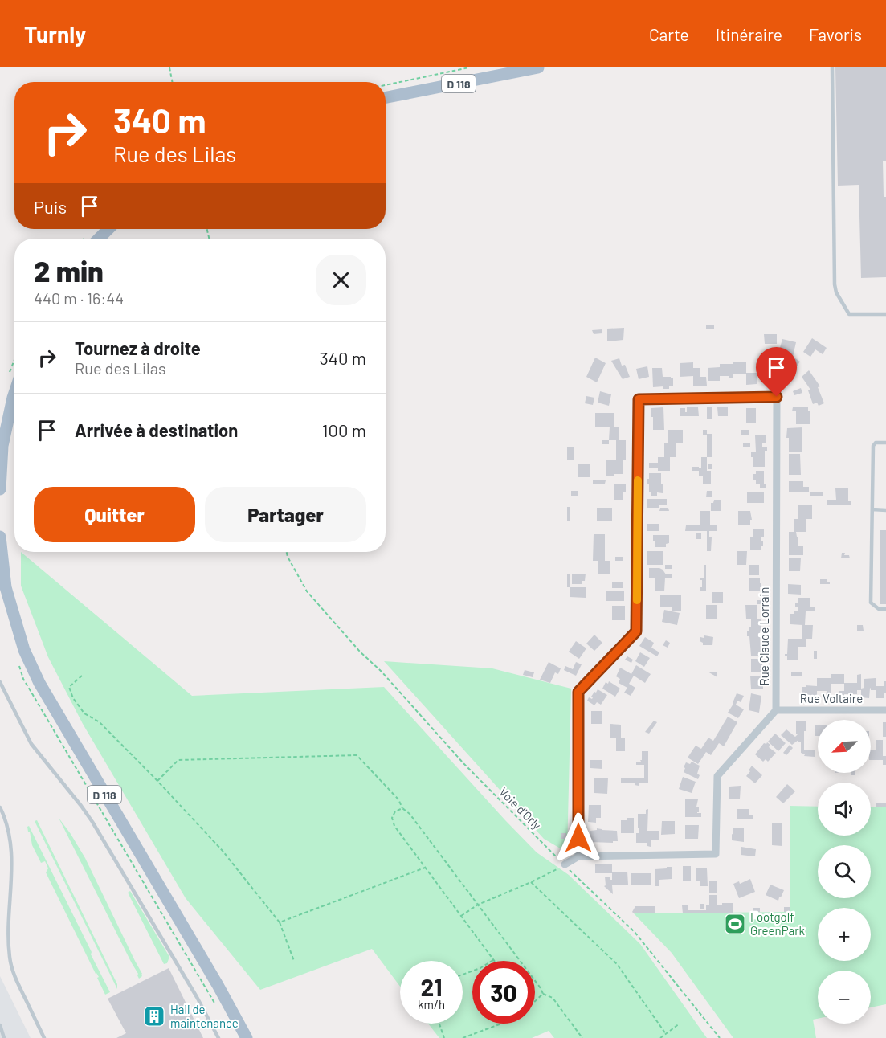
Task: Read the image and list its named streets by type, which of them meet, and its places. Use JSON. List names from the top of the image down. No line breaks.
{"streets":{"main road":["D 118"],"street":["Rue Claude Lorrain","Rue Voltaire"],"path":["Voie d'Orly"]},"crossings":[["Rue Claude Lorrain","Rue Voltaire"]],"places":{"sports":["Footgolf GreenPark"],"building":["Hall de maintenance"]},"north":"bottom left","page":{"header":"Turnly","nav":["Carte","Itinéraire","Favoris"],"turn":["340 m","Rue des Lilas"],"then":"Puis","heading":["2 min","440 m · 16:44"],"list":[{"name":"Tournez à droite","note":"Rue des Lilas","value":"340 m"},{"name":"Arrivée à destination","value":"100 m"}],"buttons":["Quitter","Partager"],"map_buttons":["+","−"],"speed":"21 km/h","limit":"30"}}
